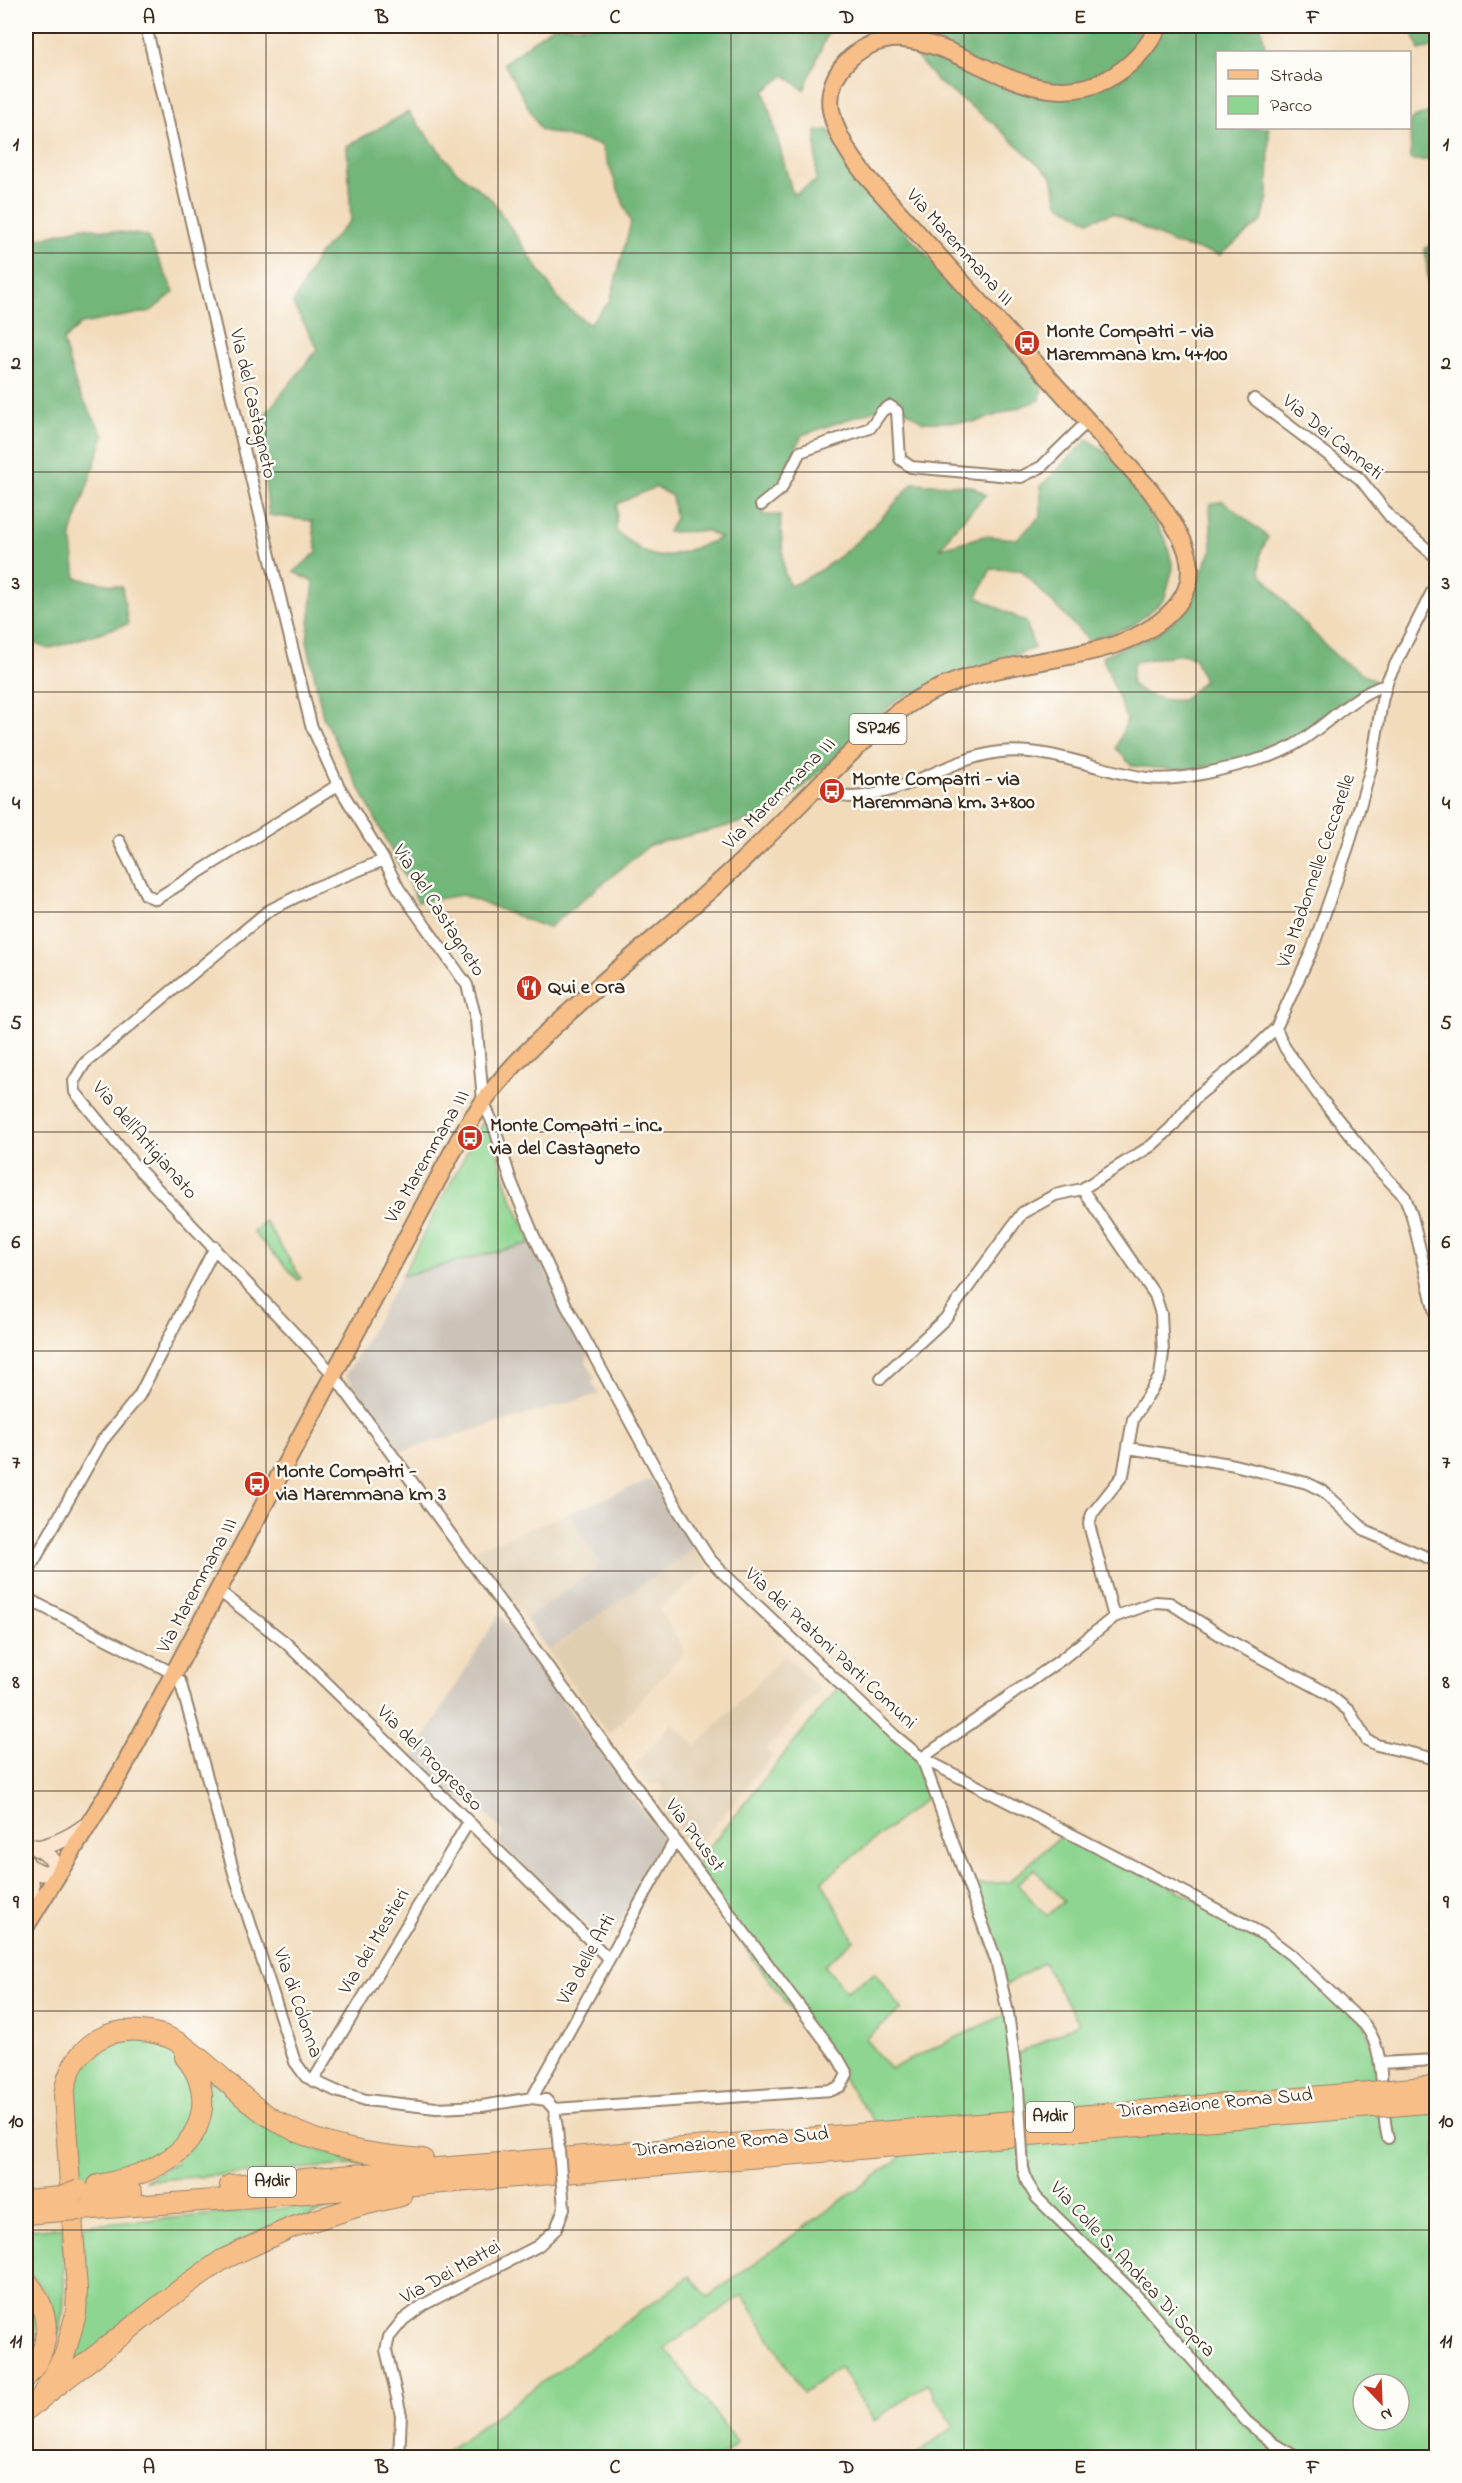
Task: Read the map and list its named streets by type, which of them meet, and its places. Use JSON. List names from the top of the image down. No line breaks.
{"streets":{"highway":["Diramazione Roma Sud","A1dir"],"main road":["Via Maremmana III","SP216"],"street":["Via del Castagneto","Via Dei Canneti","Via Madonnelle Ceccarelle","Via dell'Artigianato","Via dei Pratoni Parti Comuni","Via del Progresso","Via Prusst","Via dei Mestieri","Via delle Arti","Via di Colonna","Via Colle S. Andrea Di Sopra","Via Dei Mattei"]},"crossings":[["Via Maremmana III","Via del Castagneto"],["Via Maremmana III","Via dell'Artigianato"],["Via Maremmana III","Via dei Pratoni Parti Comuni"],["Via Maremmana III","Via del Progresso"],["Via Maremmana III","Via Prusst"],["Via Maremmana III","Via di Colonna"],["Via del Castagneto","Via dell'Artigianato"],["Via del Castagneto","Via dei Pratoni Parti Comuni"],["Via dell'Artigianato","Via Prusst"],["Via dei Pratoni Parti Comuni","Via Colle S. Andrea Di Sopra"],["Via del Progresso","Via dei Mestieri"],["Via del Progresso","Via delle Arti"],["Via Prusst","Via delle Arti"],["Via Prusst","Via Dei Mattei"],["Via dei Mestieri","Via di Colonna"],["Via delle Arti","Via di Colonna"]],"places":{"bus stop":["Monte Compatri - via Maremmana km. 4+100","Monte Compatri - via Maremmana km. 3+800","Monte Compatri - inc. via del Castagneto","Monte Compatri - via Maremmana km 3"],"restaurant":["Qui e Ora"]},"legend":["Strada","Parco"],"north":"bottom right","grid":{"columns":["A","B","C","D","E","F"],"rows":["1","2","3","4","5","6","7","8","9","10","11"]}}
